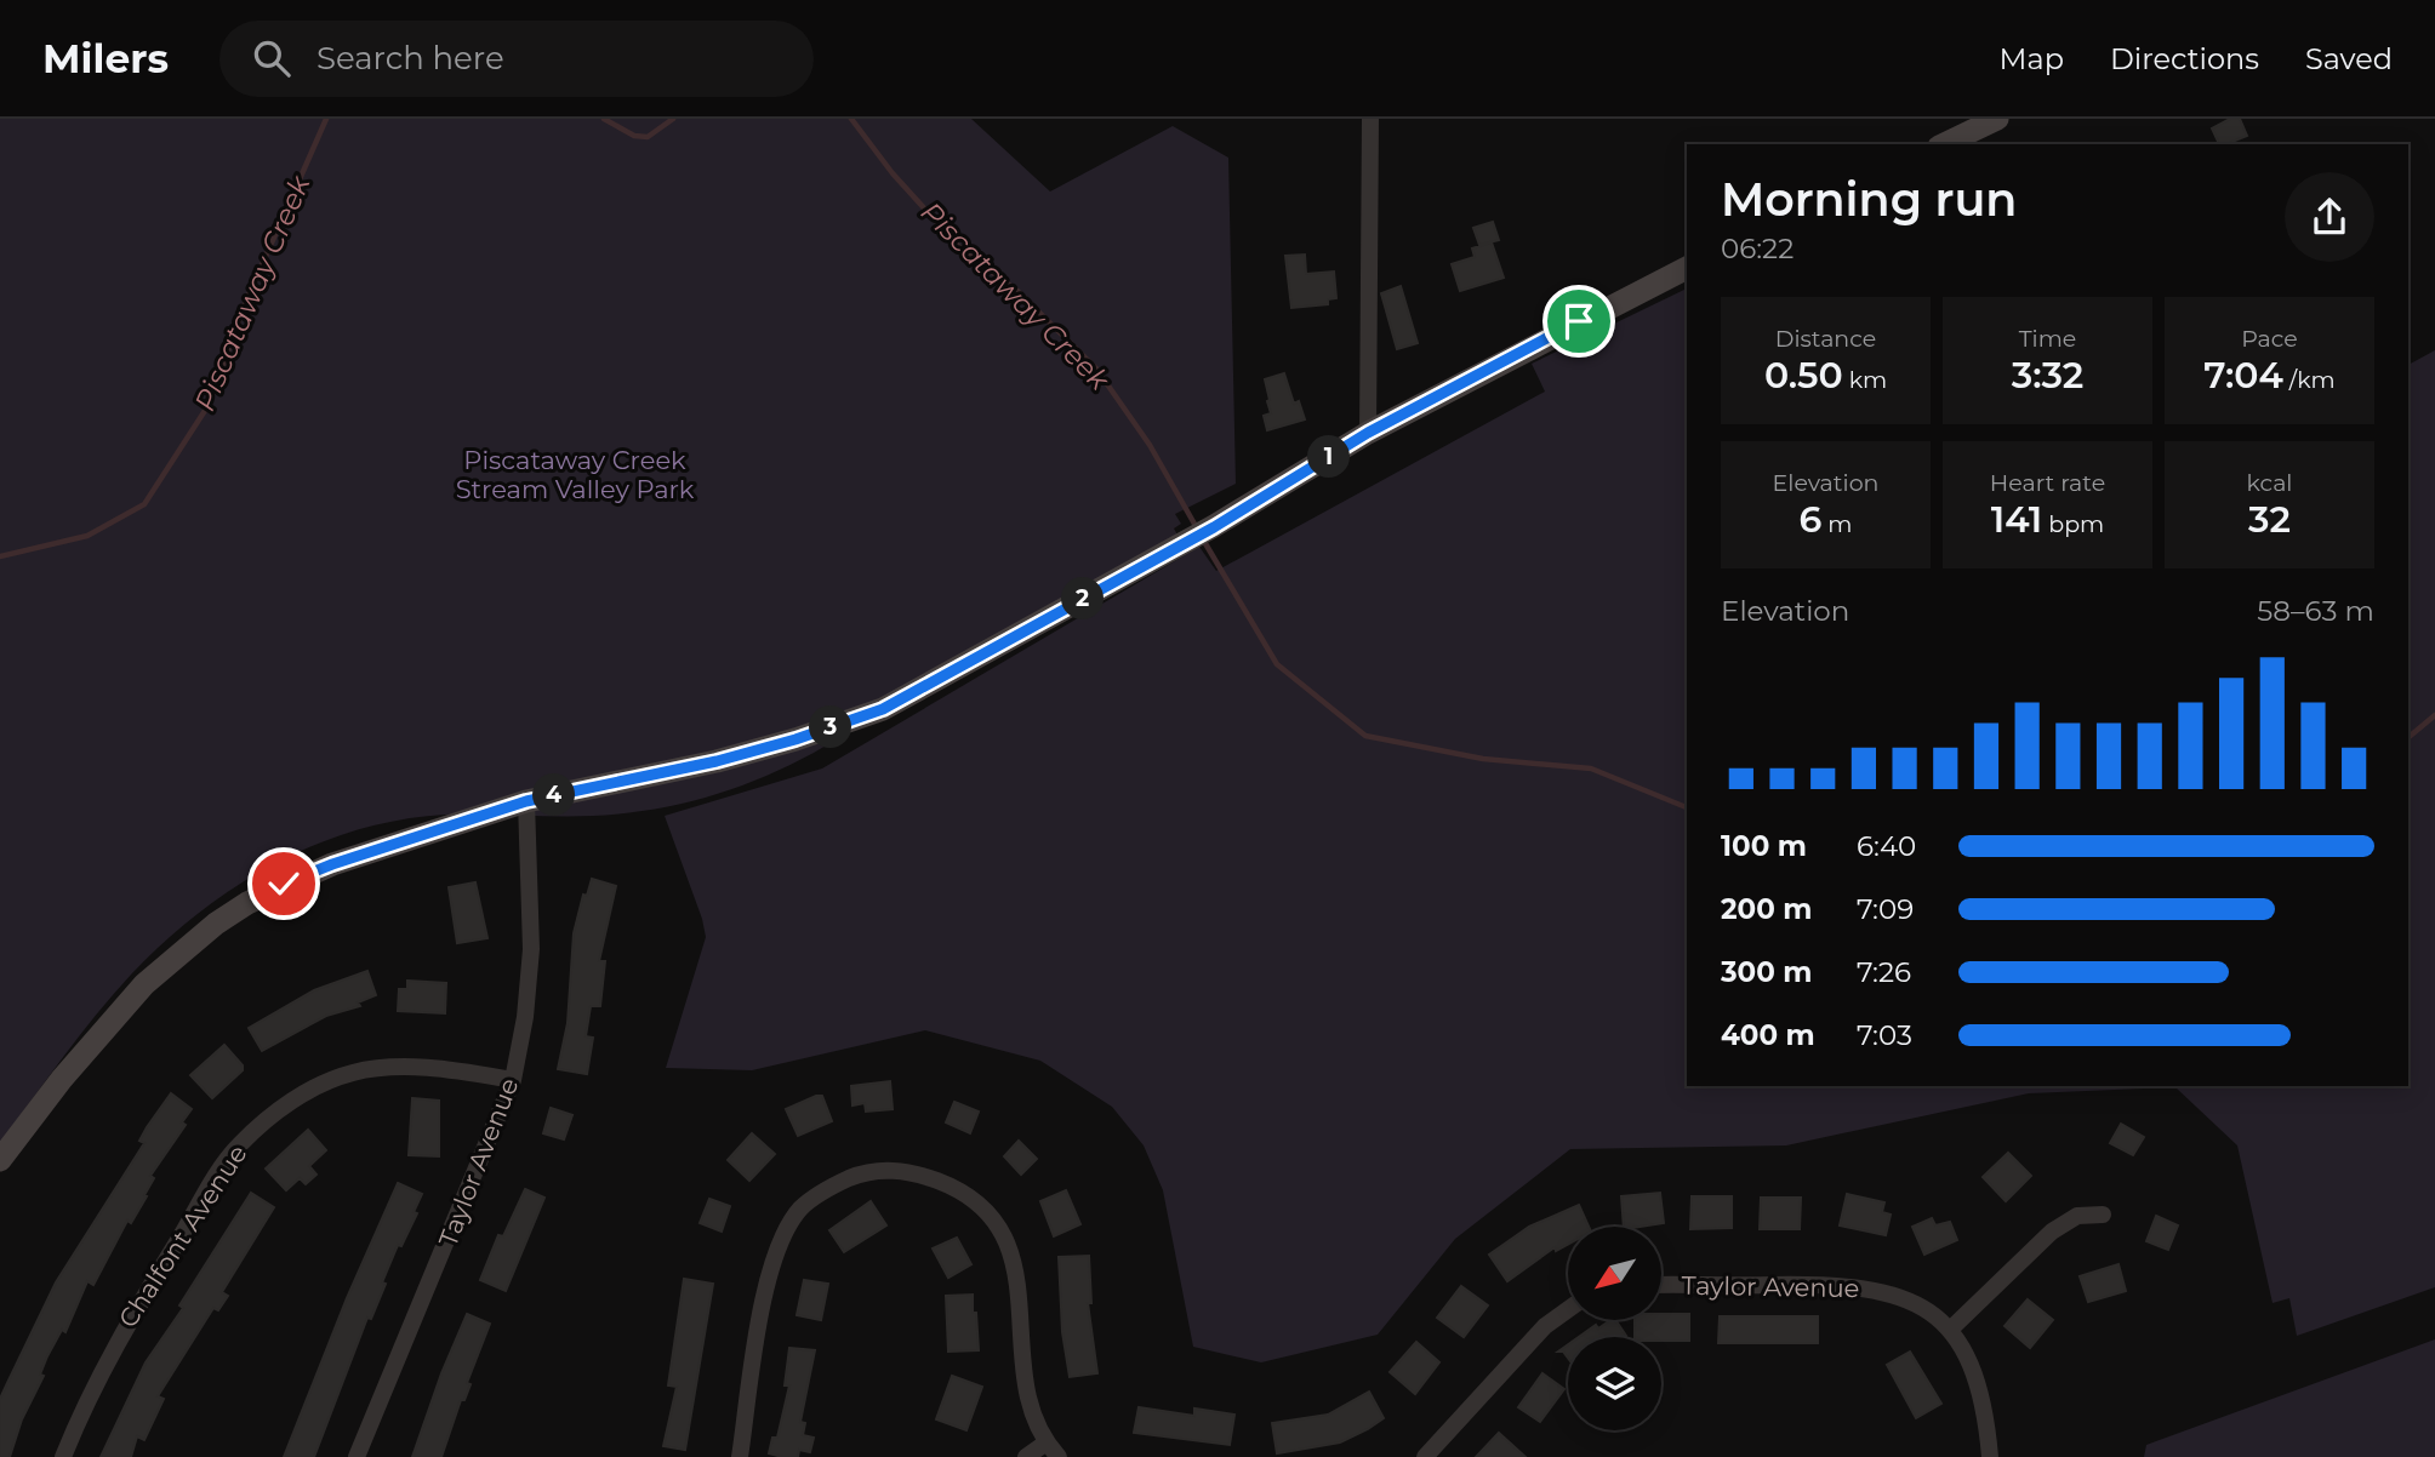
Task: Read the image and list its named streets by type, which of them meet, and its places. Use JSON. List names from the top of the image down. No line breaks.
{"streets":{"street":["Taylor Avenue","Chalfont Avenue"]},"crossings":[["Taylor Avenue","Chalfont Avenue"]],"water":["Piscataway Creek"],"parks":["Piscataway Creek Stream Valley Park"],"north":"bottom left","page":{"header":"Milers","search":"Search here","nav":["Map","Directions","Saved"],"heading":["Morning run","06:22"],"stats":[["Distance","0.50 km"],["Time","3:32"],["Pace","7:04 /km"],["Elevation","6 m"],["Heart rate","141 bpm"],["kcal","32"]],"pins":["1","2","3","4"],"chart":["Elevation","58–63 m"],"list":[{"name":"100 m","note":"6:40"},{"name":"200 m","note":"7:09"},{"name":"300 m","note":"7:26"},{"name":"400 m","note":"7:03"}]}}
